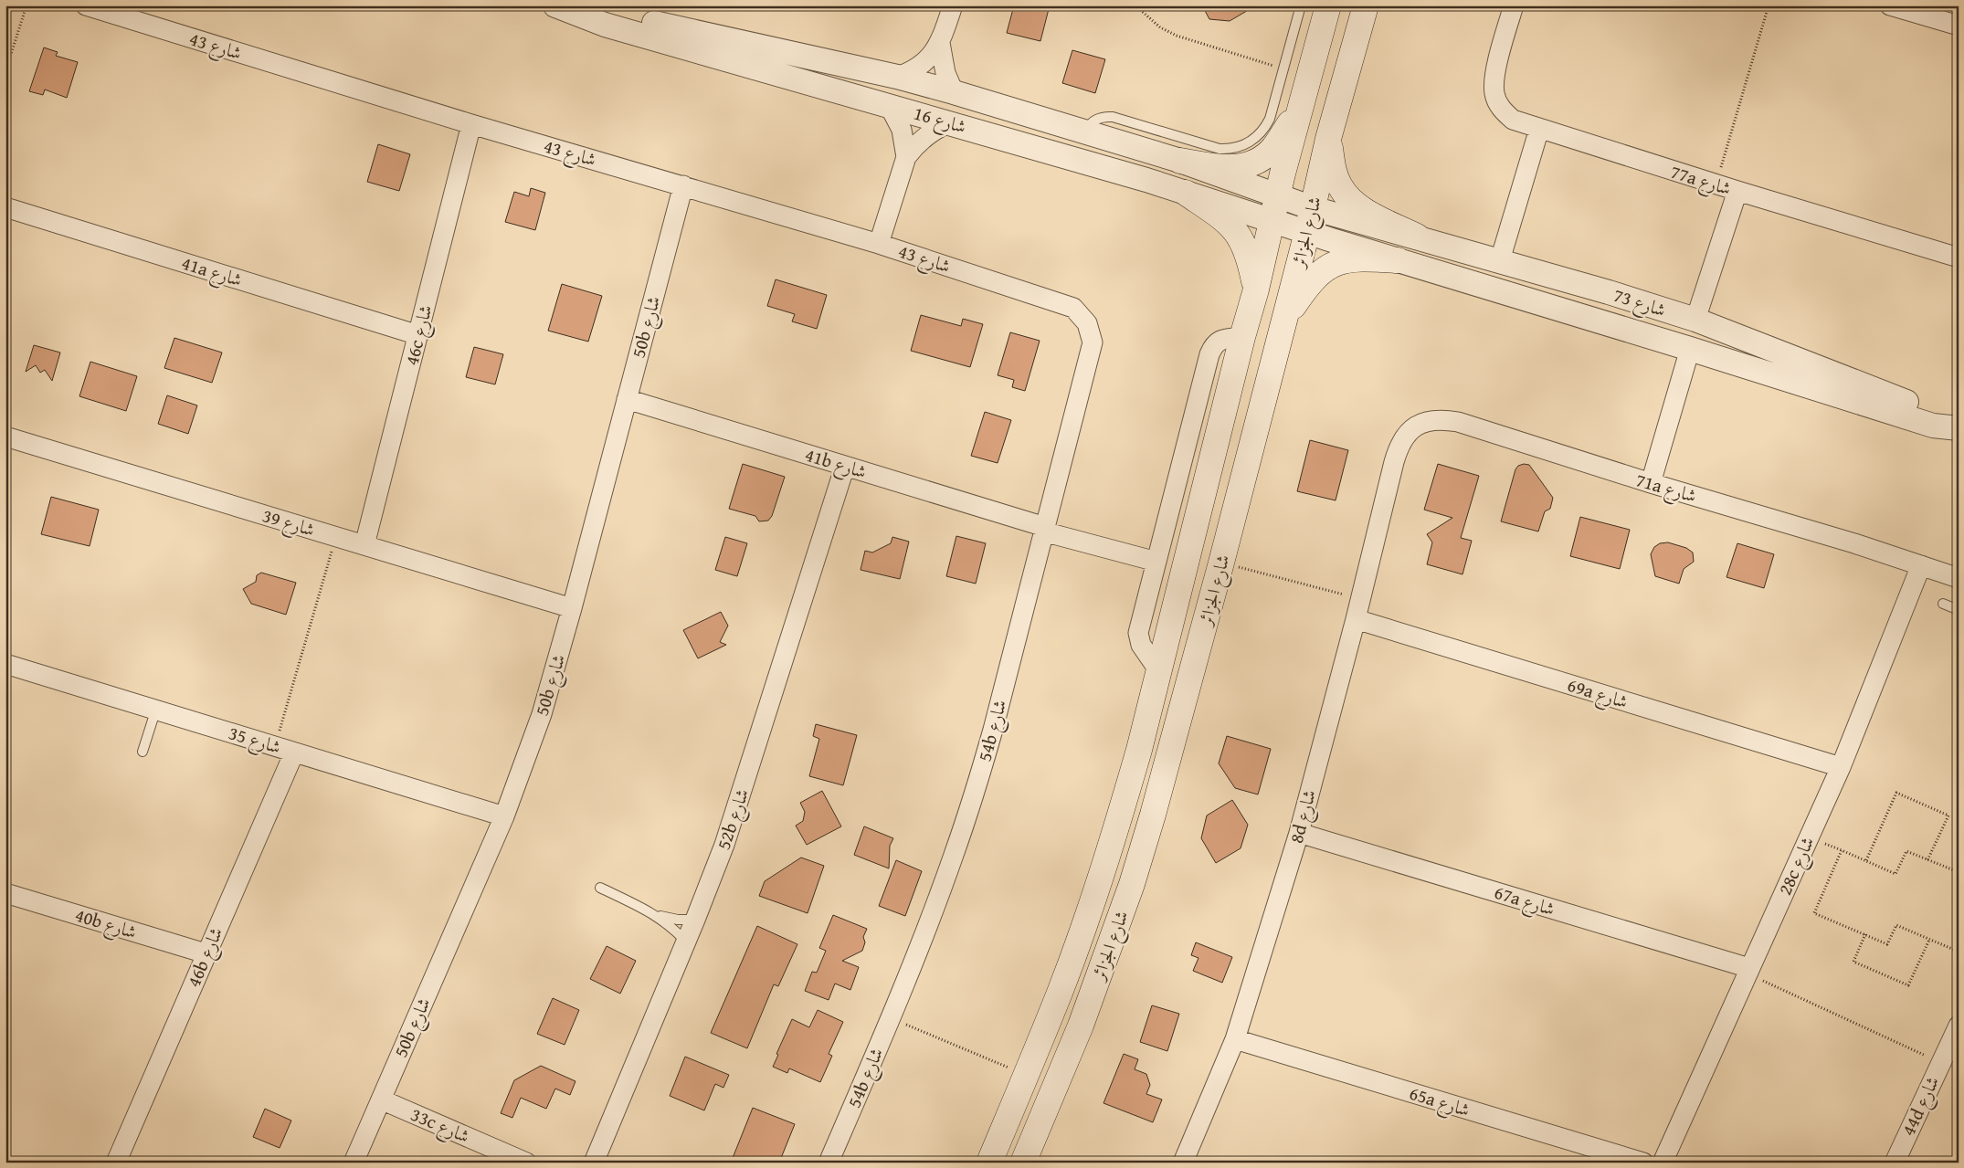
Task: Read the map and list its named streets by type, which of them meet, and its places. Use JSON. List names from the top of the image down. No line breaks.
{"streets":{"main road":["شارع الجزائر"],"street":["شارع 43","شارع 16","77a شارع","41a شارع","شارع 73","50b شارع","46c شارع","41b شارع","71a شارع","شارع 39","69a شارع","54b شارع","شارع 35","8d شارع","52b شارع","28c شارع","67a شارع","40b شارع","46b شارع","65a شارع","44d شارع","33c شارع"]},"crossings":[["شارع 43","50b شارع"],["شارع 43","46c شارع"],["شارع 43","54b شارع"],["شارع 16","شارع الجزائر"],["شارع 16","شارع 73"],["شارع الجزائر","شارع 73"],["41a شارع","46c شارع"],["50b شارع","41b شارع"],["50b شارع","شارع 39"],["50b شارع","شارع 35"],["50b شارع","33c شارع"],["46c شارع","شارع 39"],["41b شارع","54b شارع"],["41b شارع","52b شارع"],["71a شارع","8d شارع"],["71a شارع","28c شارع"],["69a شارع","8d شارع"],["69a شارع","28c شارع"],["شارع 35","46b شارع"],["8d شارع","67a شارع"],["8d شارع","65a شارع"],["28c شارع","67a شارع"],["40b شارع","46b شارع"]]}
